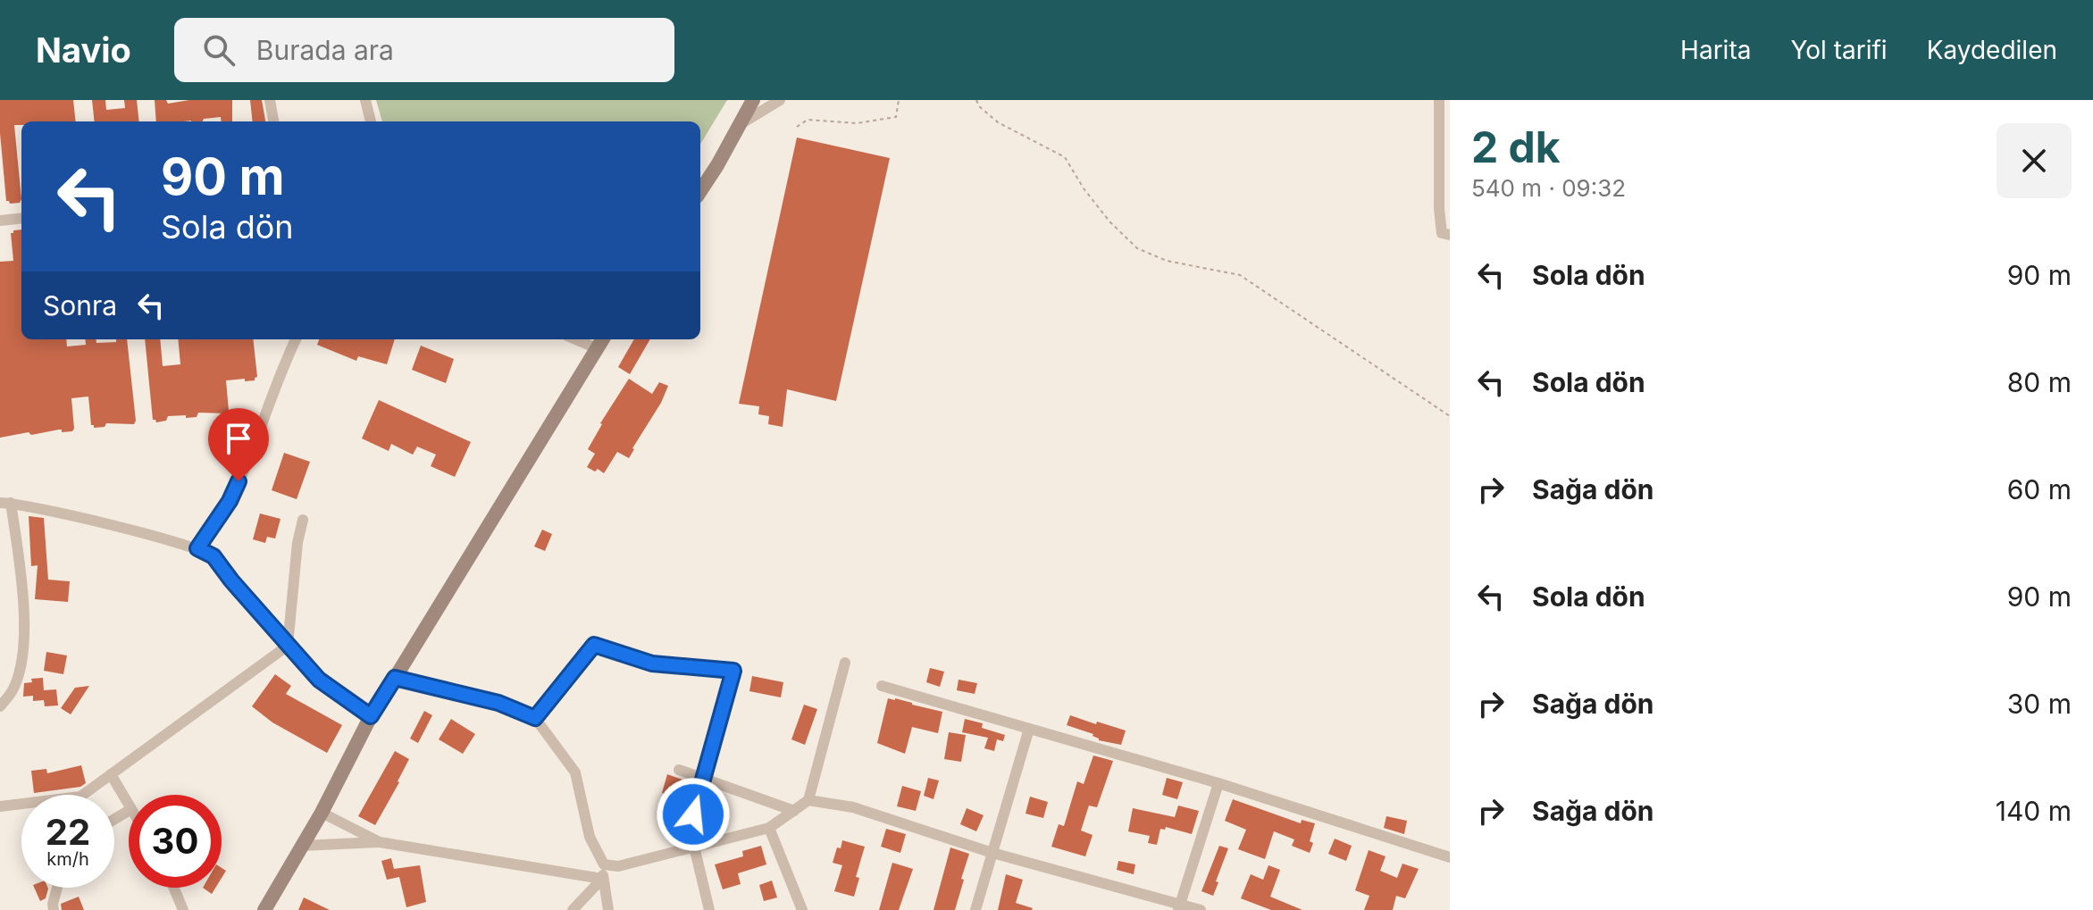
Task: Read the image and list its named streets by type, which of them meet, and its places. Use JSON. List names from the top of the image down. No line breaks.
{"page":{"header":"Navio","search":"Burada ara","nav":["Harita","Yol tarifi","Kaydedilen"],"heading":["2 dk","540 m · 09:32"],"turn":["90 m","Sola dön"],"list":[{"name":"Sola dön","value":"90 m"},{"name":"Sola dön","value":"80 m"},{"name":"Sağa dön","value":"60 m"},{"name":"Sola dön","value":"90 m"},{"name":"Sağa dön","value":"30 m"},{"name":"Sağa dön","value":"140 m"}],"then":"Sonra","speed":"22 km/h","limit":"30"}}
